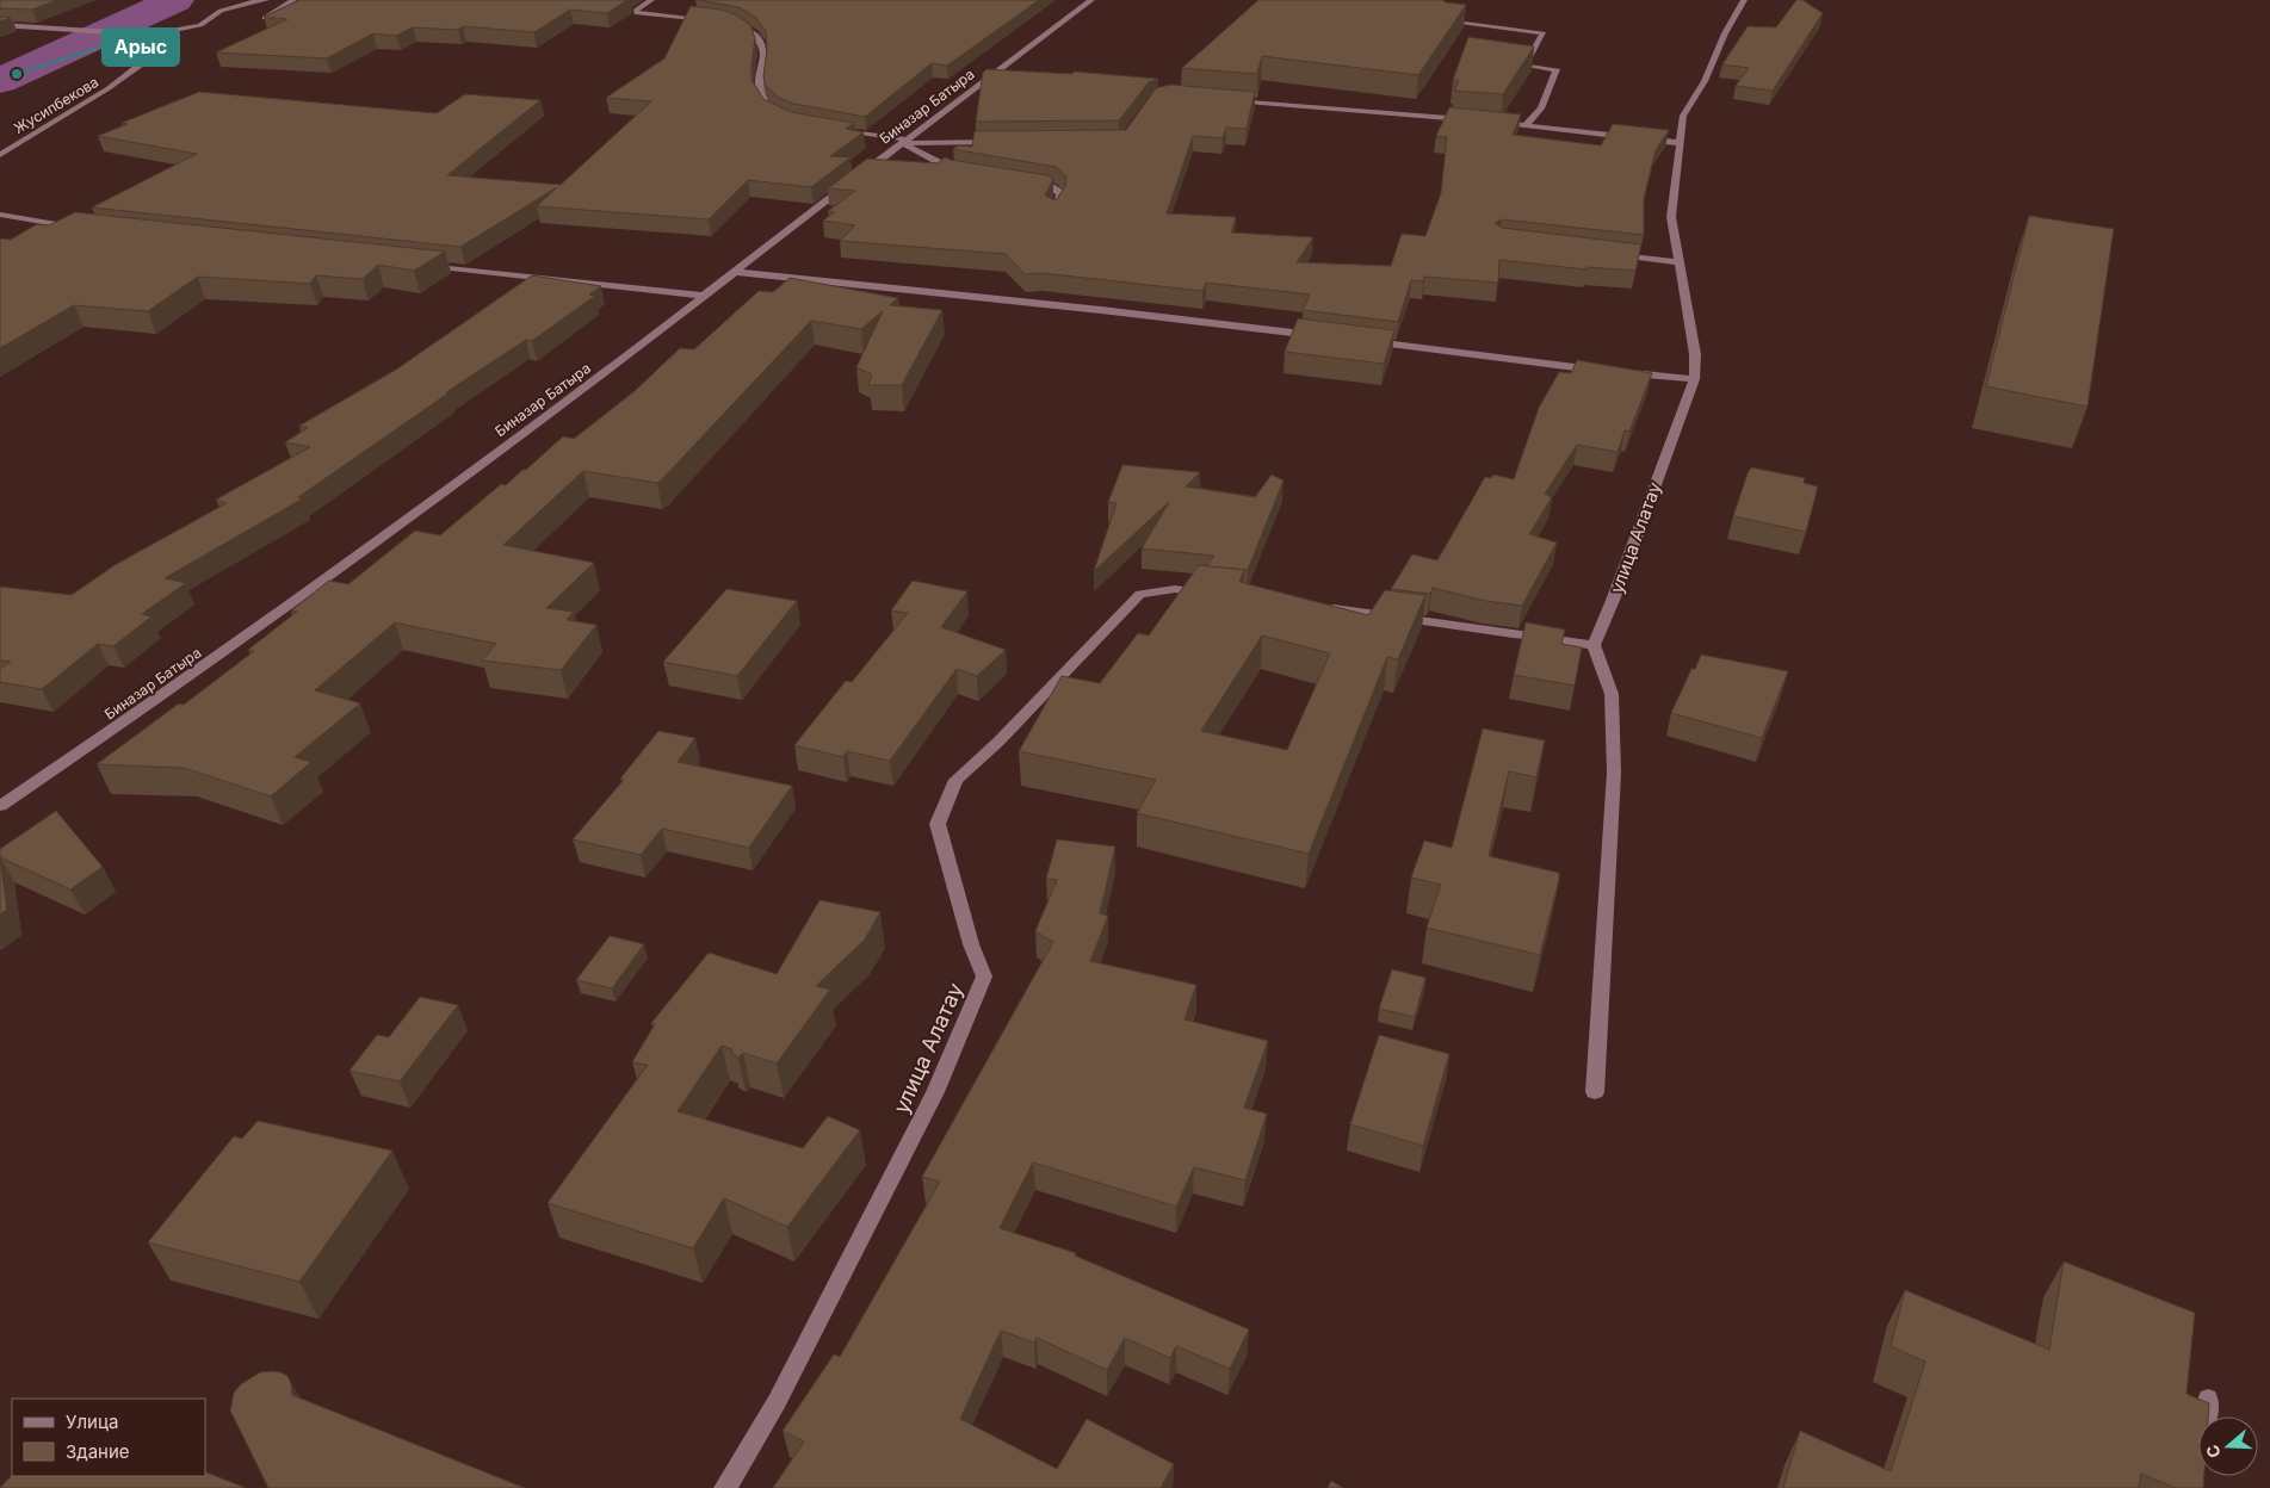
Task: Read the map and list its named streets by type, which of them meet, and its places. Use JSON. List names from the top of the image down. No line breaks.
{"streets":{"street":["Жусипбекова","Биназар Батыра","улица Алатау"]},"places":["Арыс"],"legend":["Улица","Здание"],"north":"left"}
